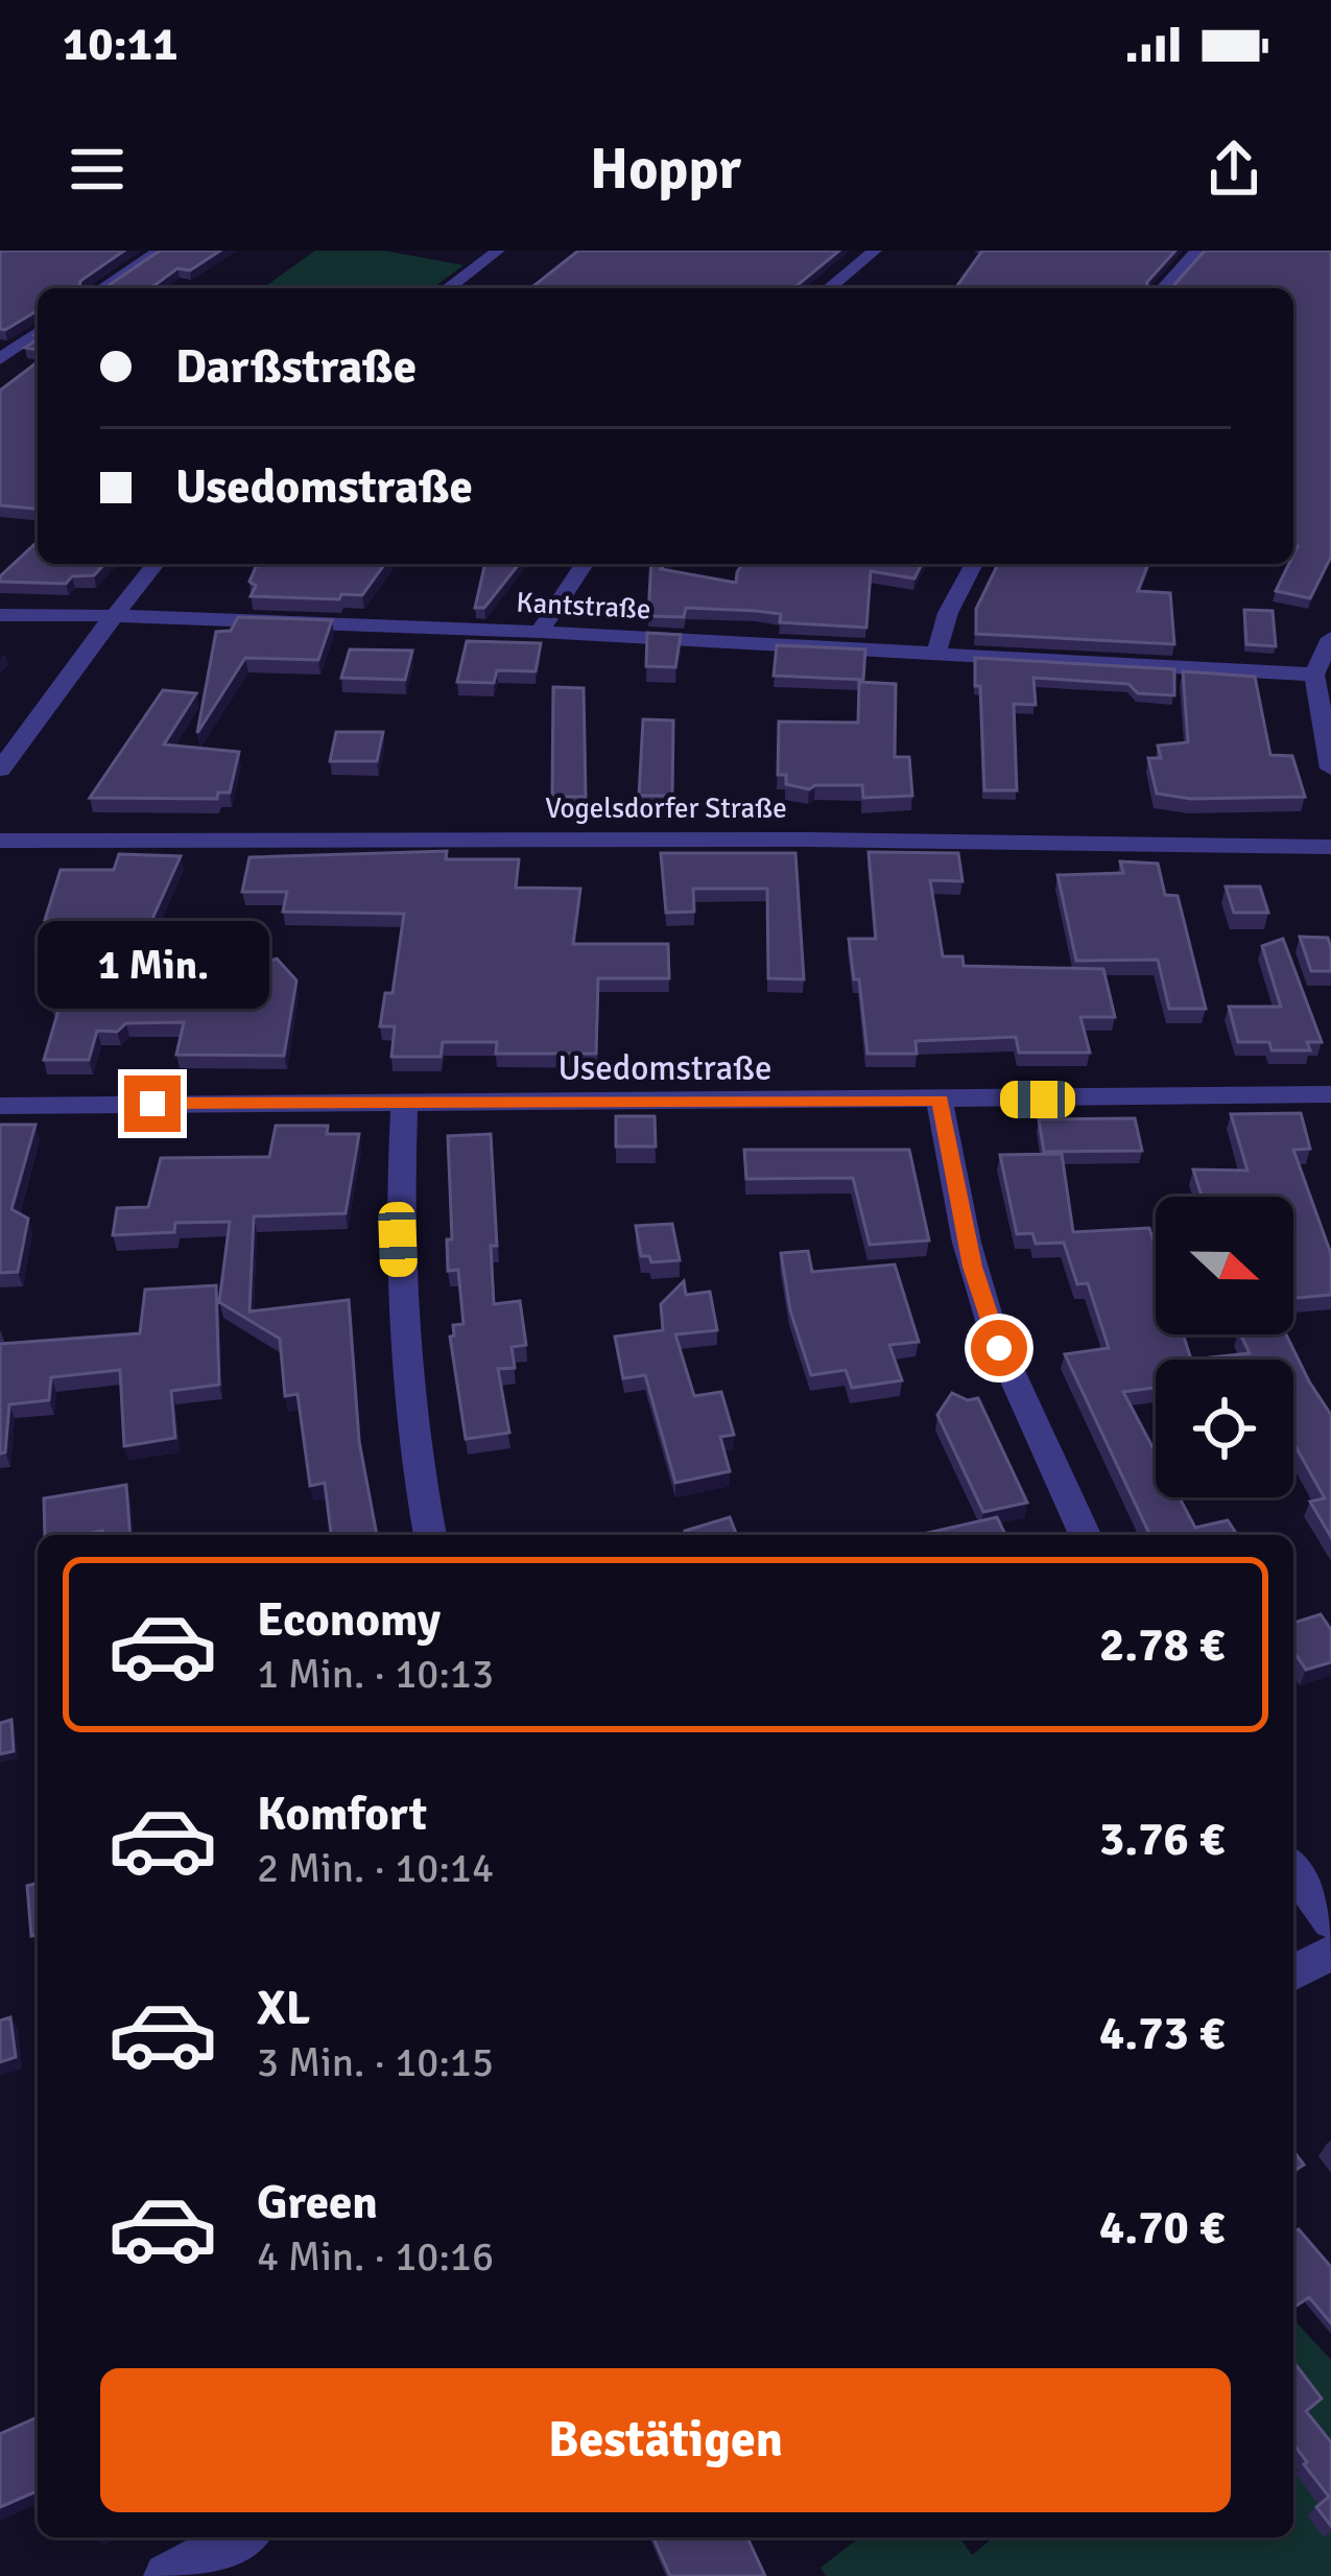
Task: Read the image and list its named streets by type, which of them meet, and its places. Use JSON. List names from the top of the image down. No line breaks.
{"streets":{"street":["Kantstraße","Vogelsdorfer Straße","Usedomstraße"]},"north":"right","page":{"status":"10:11","header":"Hoppr","banner":["Darßstraße","Usedomstraße"],"bubble":"1 Min.","list":[{"name":"Economy","note":"1 Min. · 10:13","value":"2.78 €"},{"name":"Komfort","note":"2 Min. · 10:14","value":"3.76 €"},{"name":"XL","note":"3 Min. · 10:15","value":"4.73 €"},{"name":"Green","note":"4 Min. · 10:16","value":"4.70 €"}],"buttons":"Bestätigen"}}
